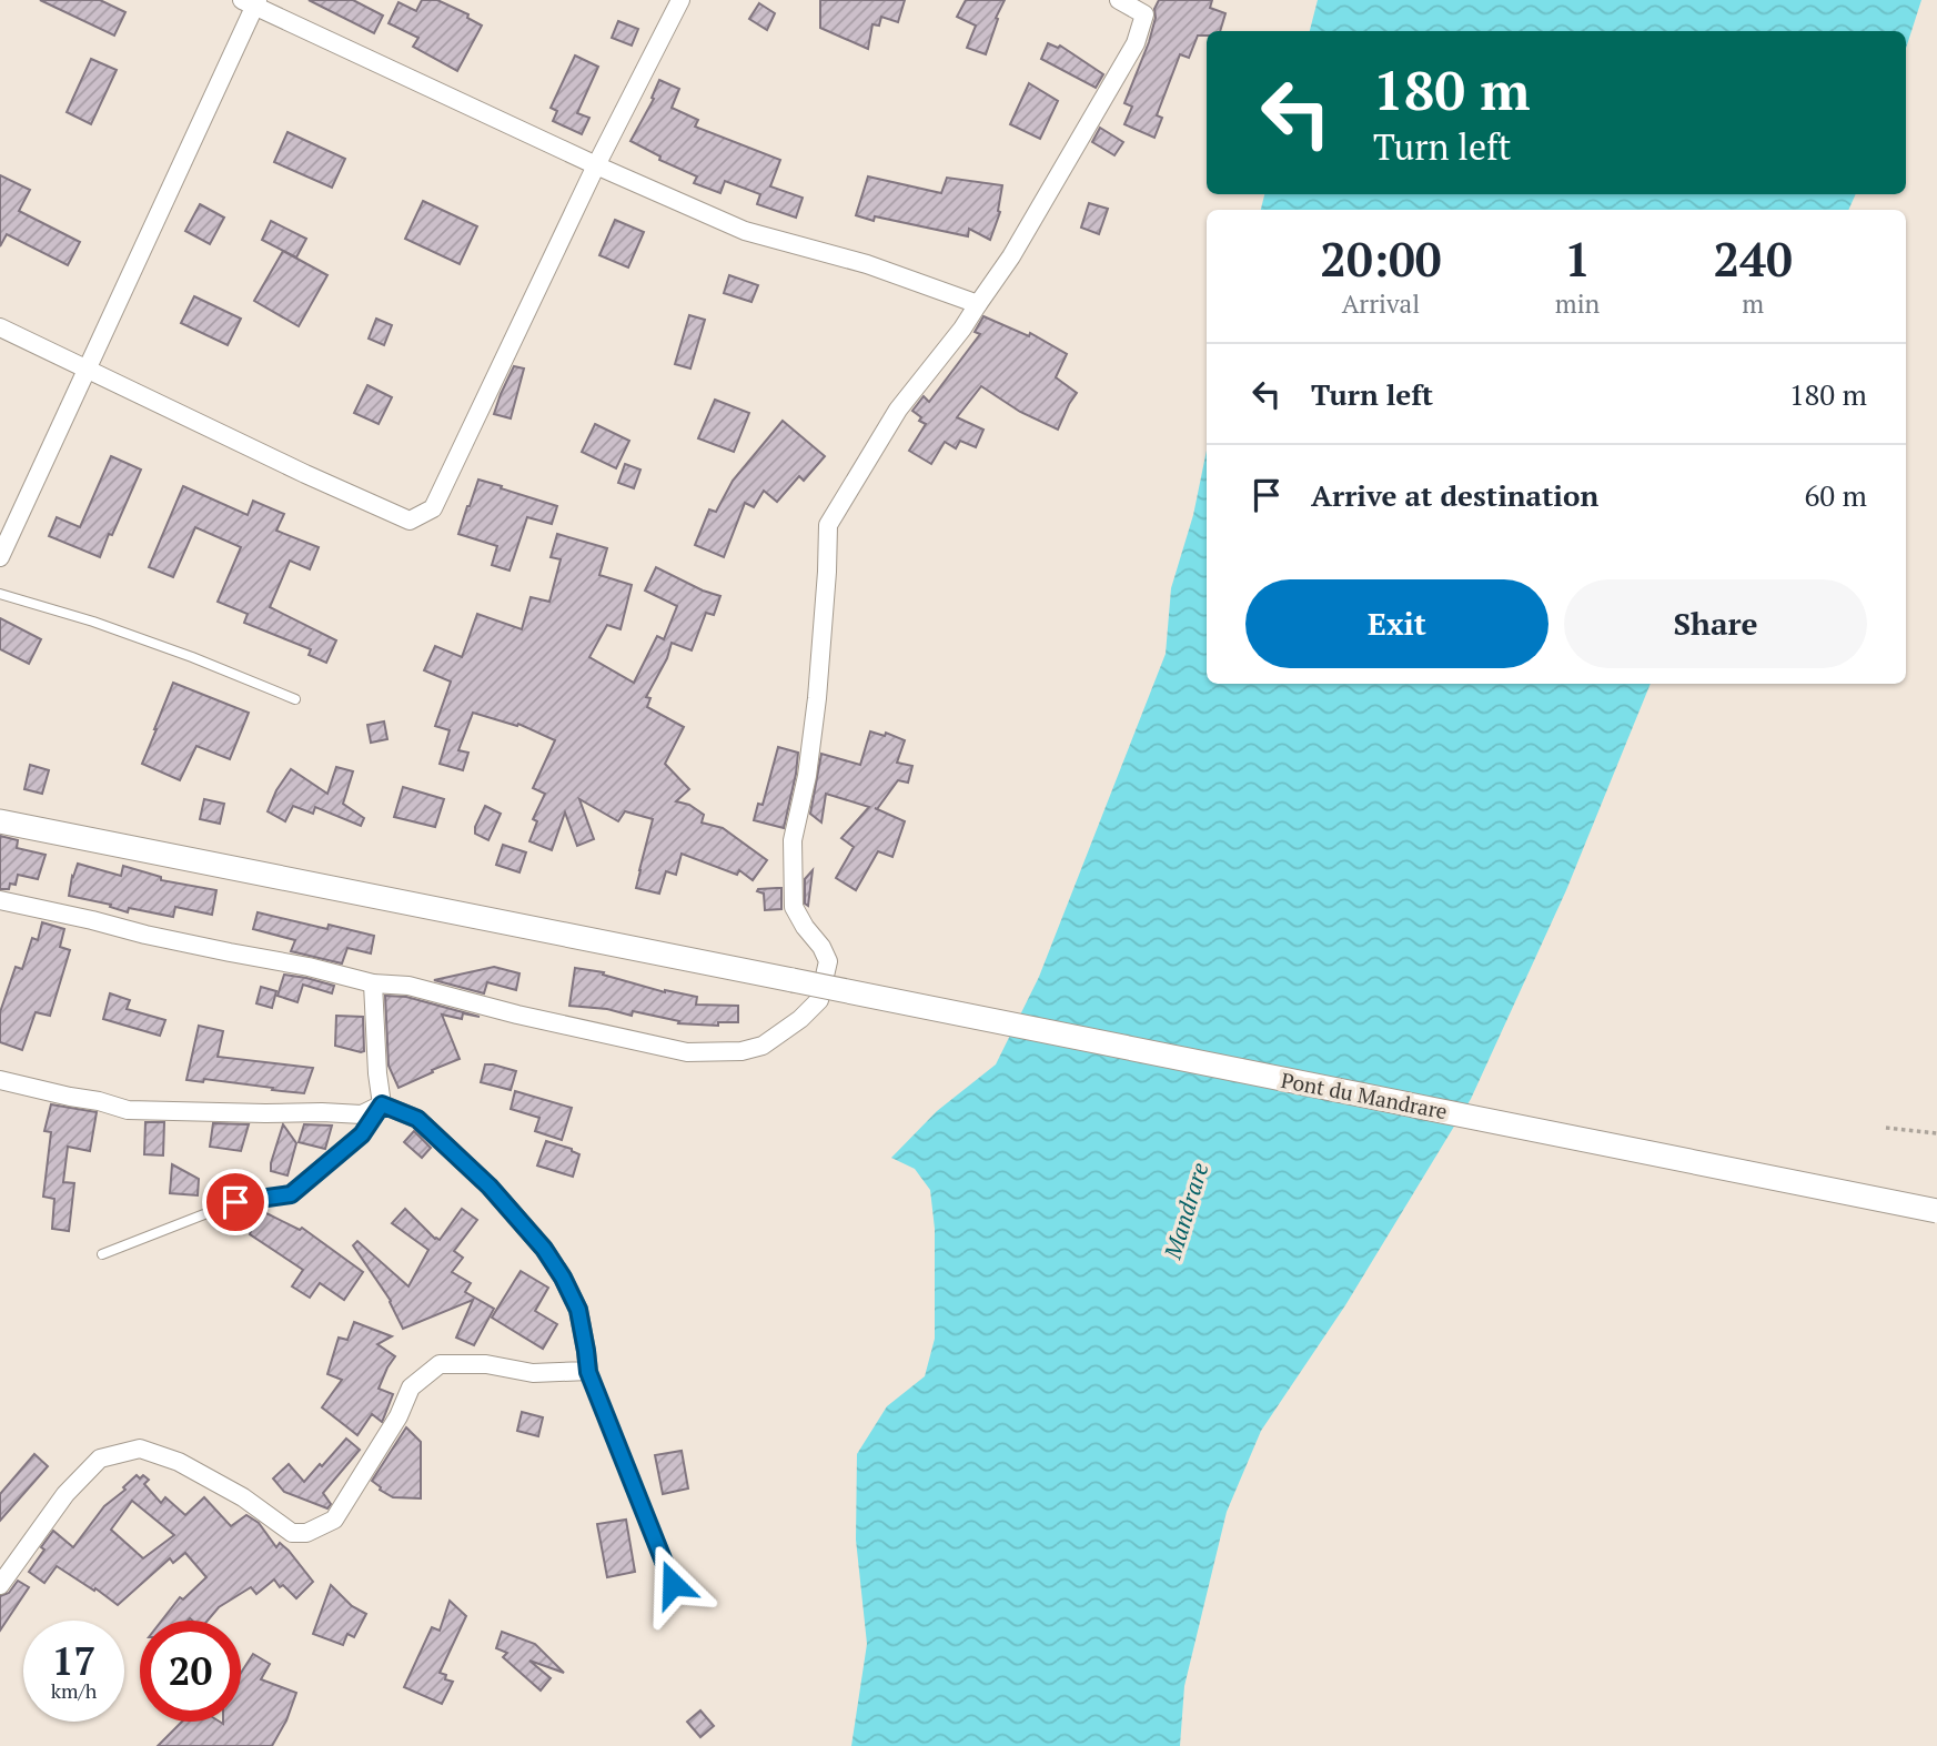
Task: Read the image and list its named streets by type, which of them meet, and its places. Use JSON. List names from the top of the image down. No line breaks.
{"streets":{"main road":["Pont du Mandrare"]},"water":["Mandrare"],"page":{"turn":["180 m","Turn left"],"eta":["20:00","Arrival","1","min","240","m"],"list":[{"name":"Turn left","value":"180 m"},{"name":"Arrive at destination","value":"60 m"}],"buttons":["Exit","Share"],"speed":"17 km/h","limit":"20"}}
